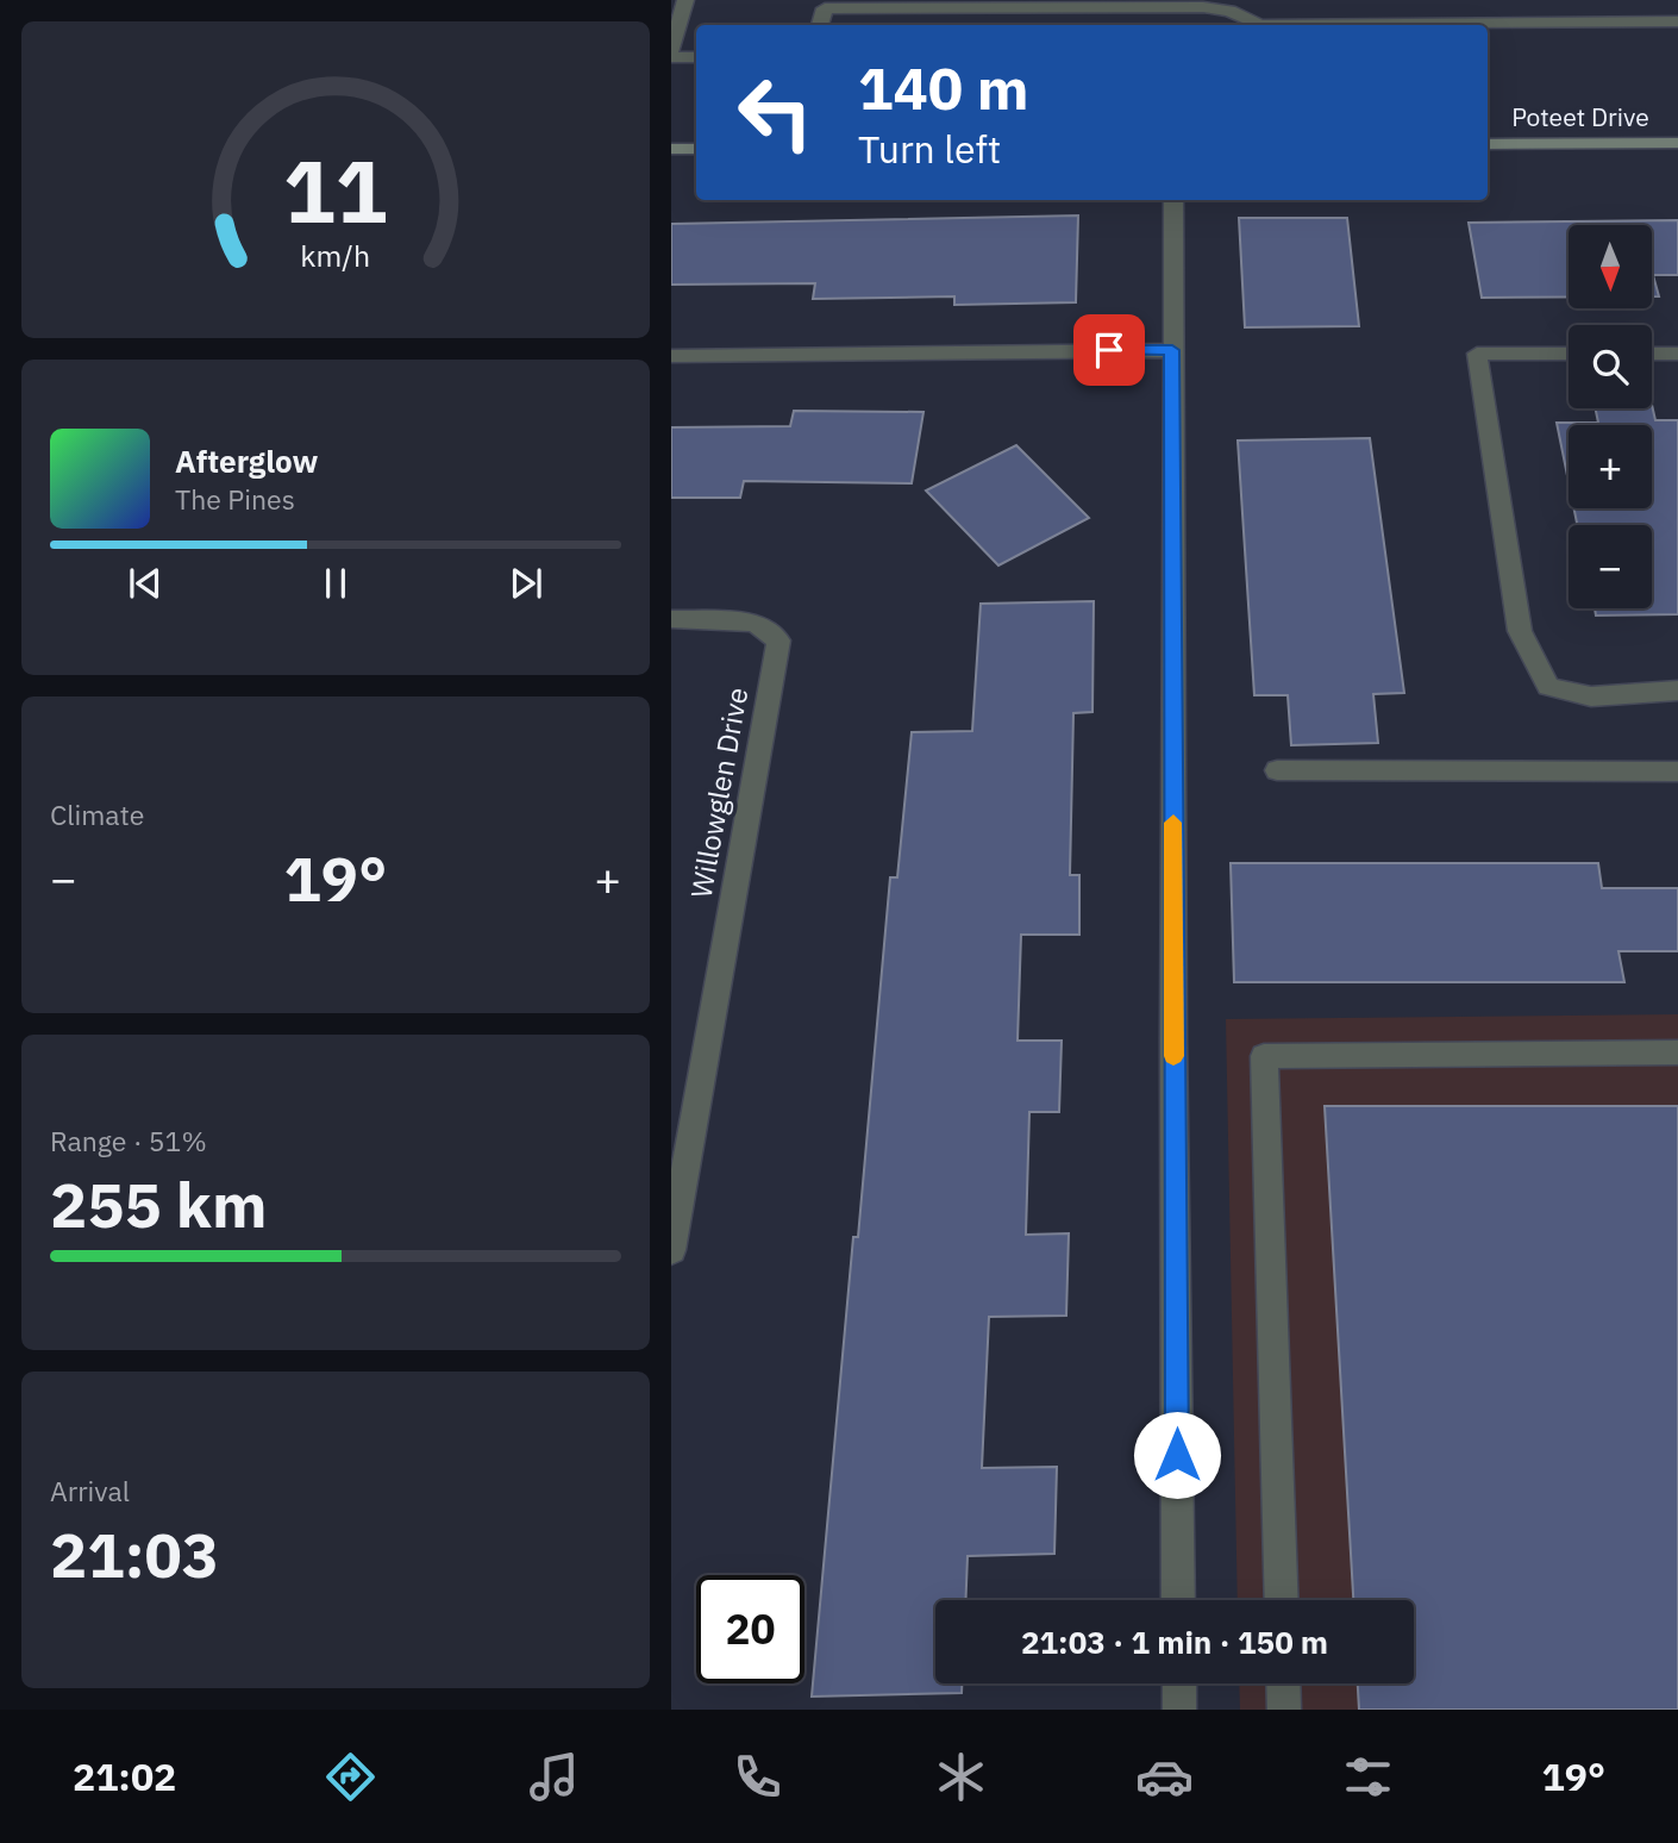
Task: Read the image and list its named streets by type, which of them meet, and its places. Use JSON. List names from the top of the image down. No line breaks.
{"streets":{"street":["Poteet Drive","Willowglen Drive"]},"north":"bottom","page":{"turn":["140 m","Turn left"],"map_buttons":["+","−"],"song":["Afterglow","The Pines"],"tile":["Climate",["Range · 51%","255 km"],["Arrival","21:03"]],"heat":["−","19°","+"],"limit":"20","trip":"21:03 · 1 min · 150 m","tabs":["21:02","19°"],"gauge":["11","km/h"]}}
